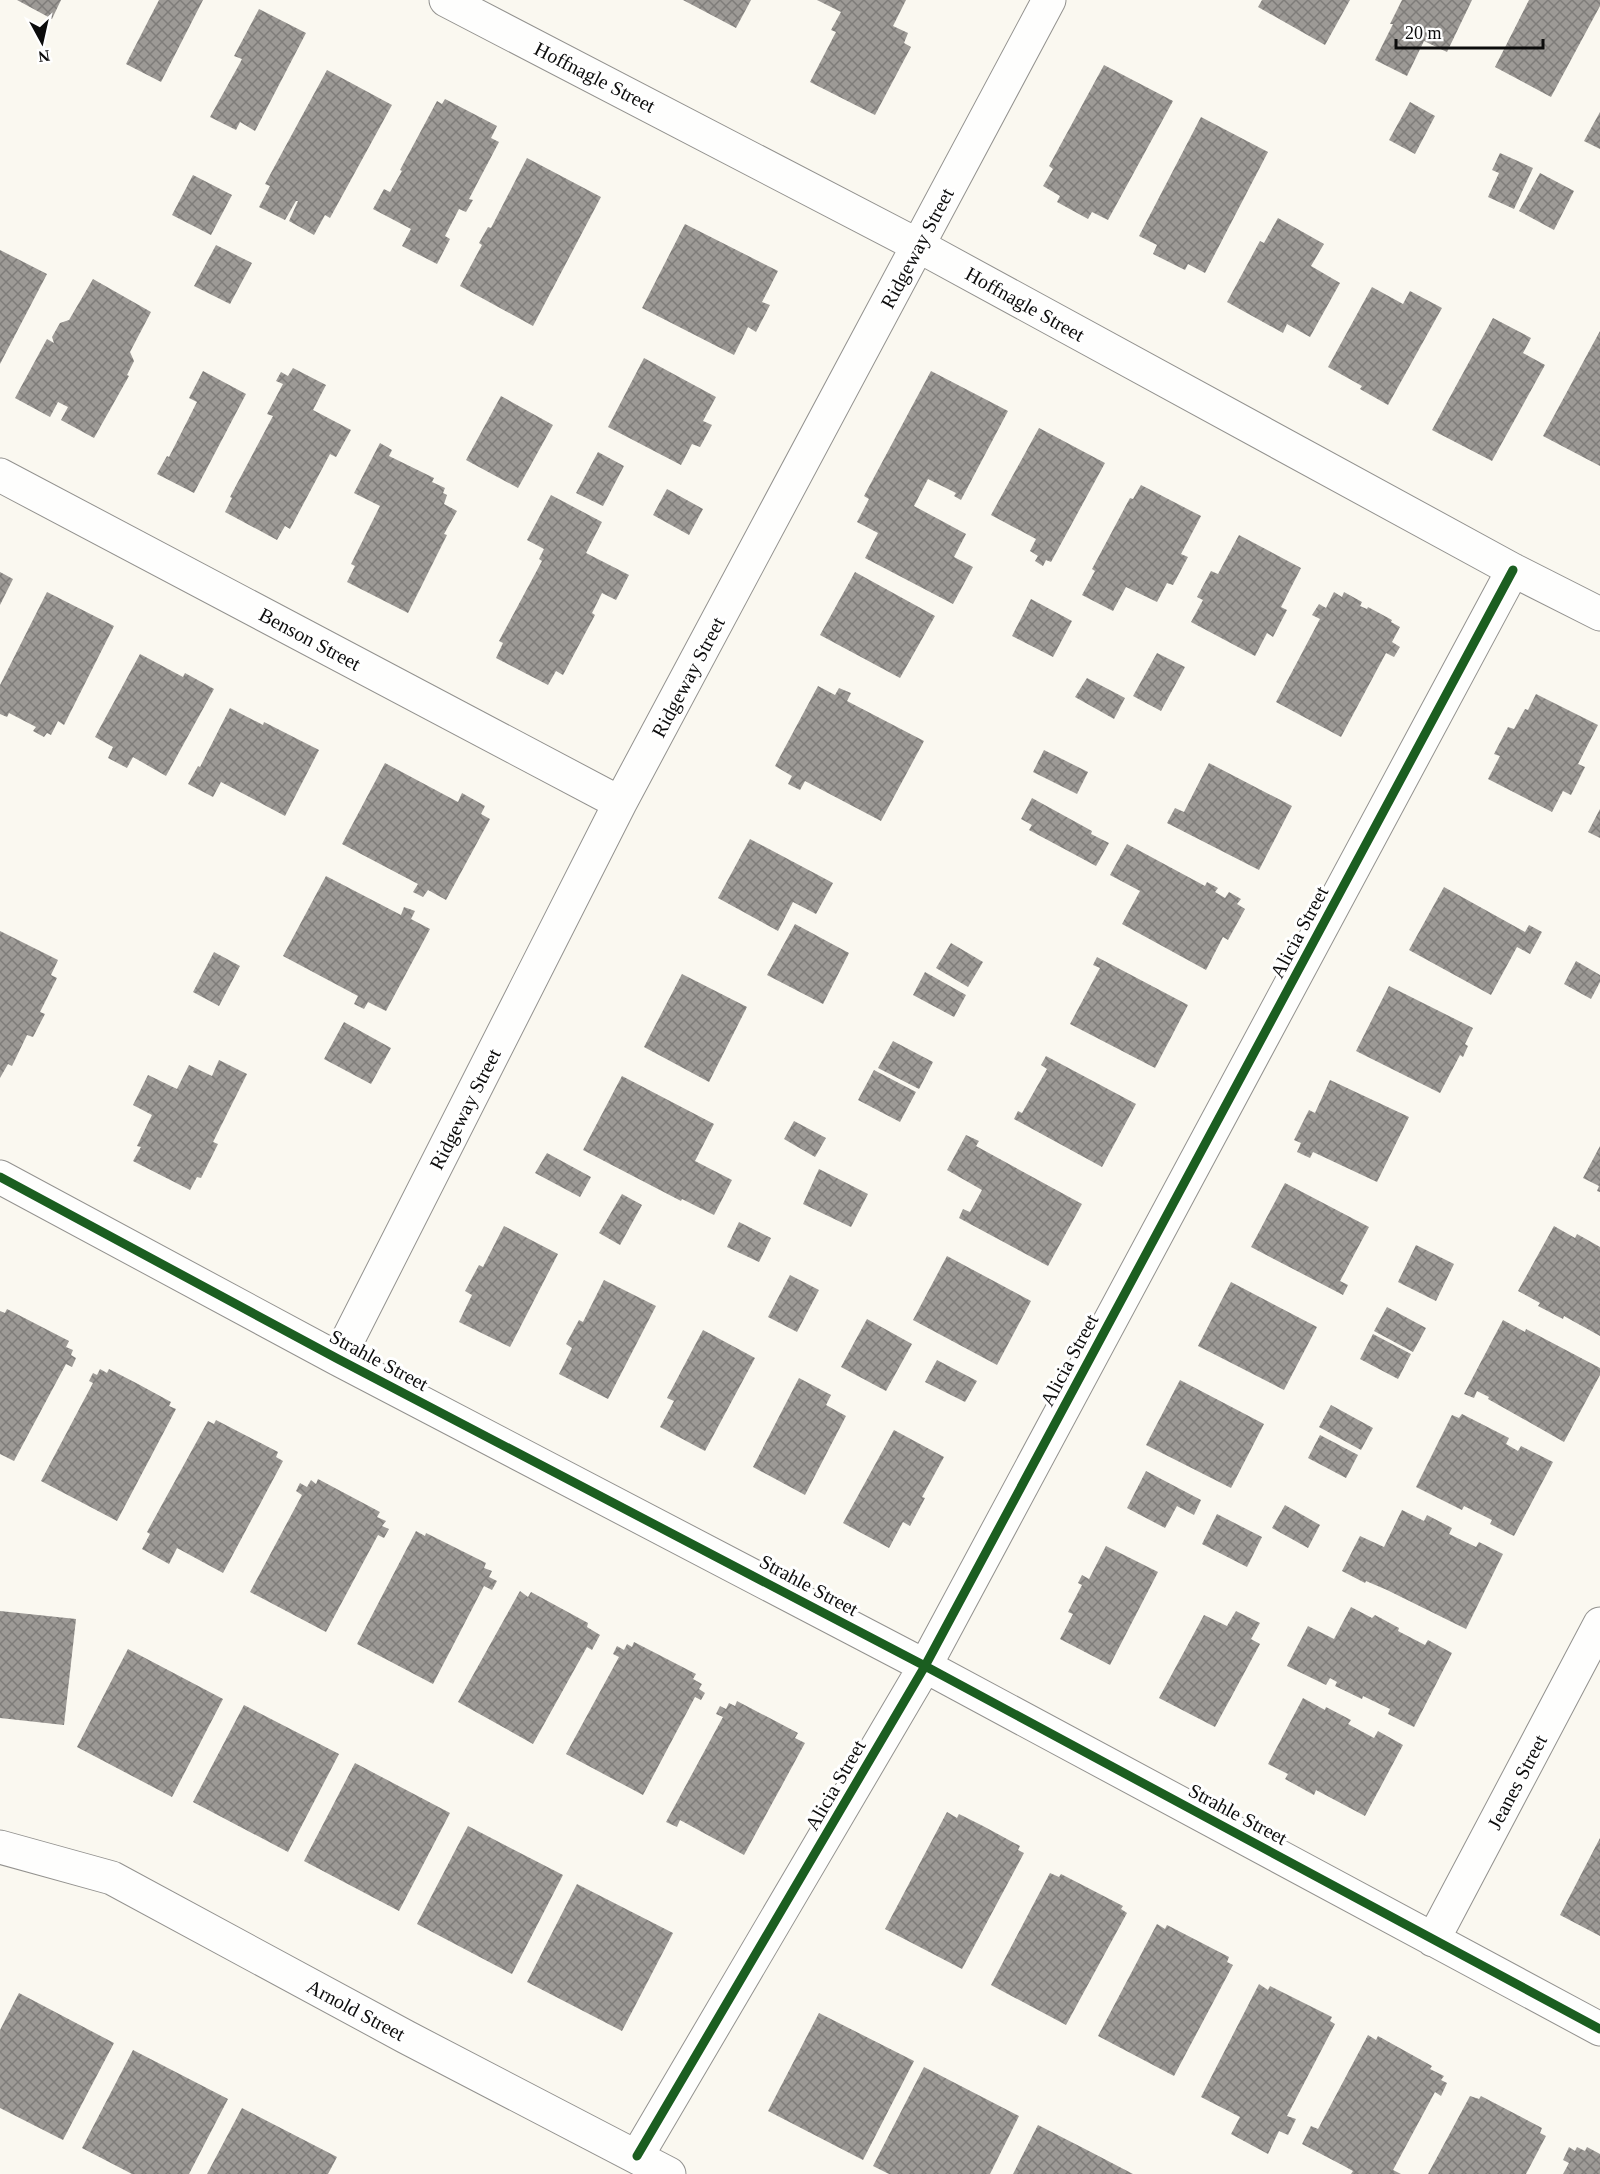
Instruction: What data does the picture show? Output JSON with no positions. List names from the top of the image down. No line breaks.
{"streets":{"street":["Hoffnagle Street","Ridgeway Street","Benson Street","Alicia Street","Strahle Street","Jeanes Street","Arnold Street"]},"crossings":[["Hoffnagle Street","Ridgeway Street"],["Hoffnagle Street","Alicia Street"],["Ridgeway Street","Benson Street"],["Ridgeway Street","Strahle Street"],["Alicia Street","Strahle Street"],["Alicia Street","Arnold Street"],["Strahle Street","Jeanes Street"]],"scale_bar":"20 m","north":"bottom"}
